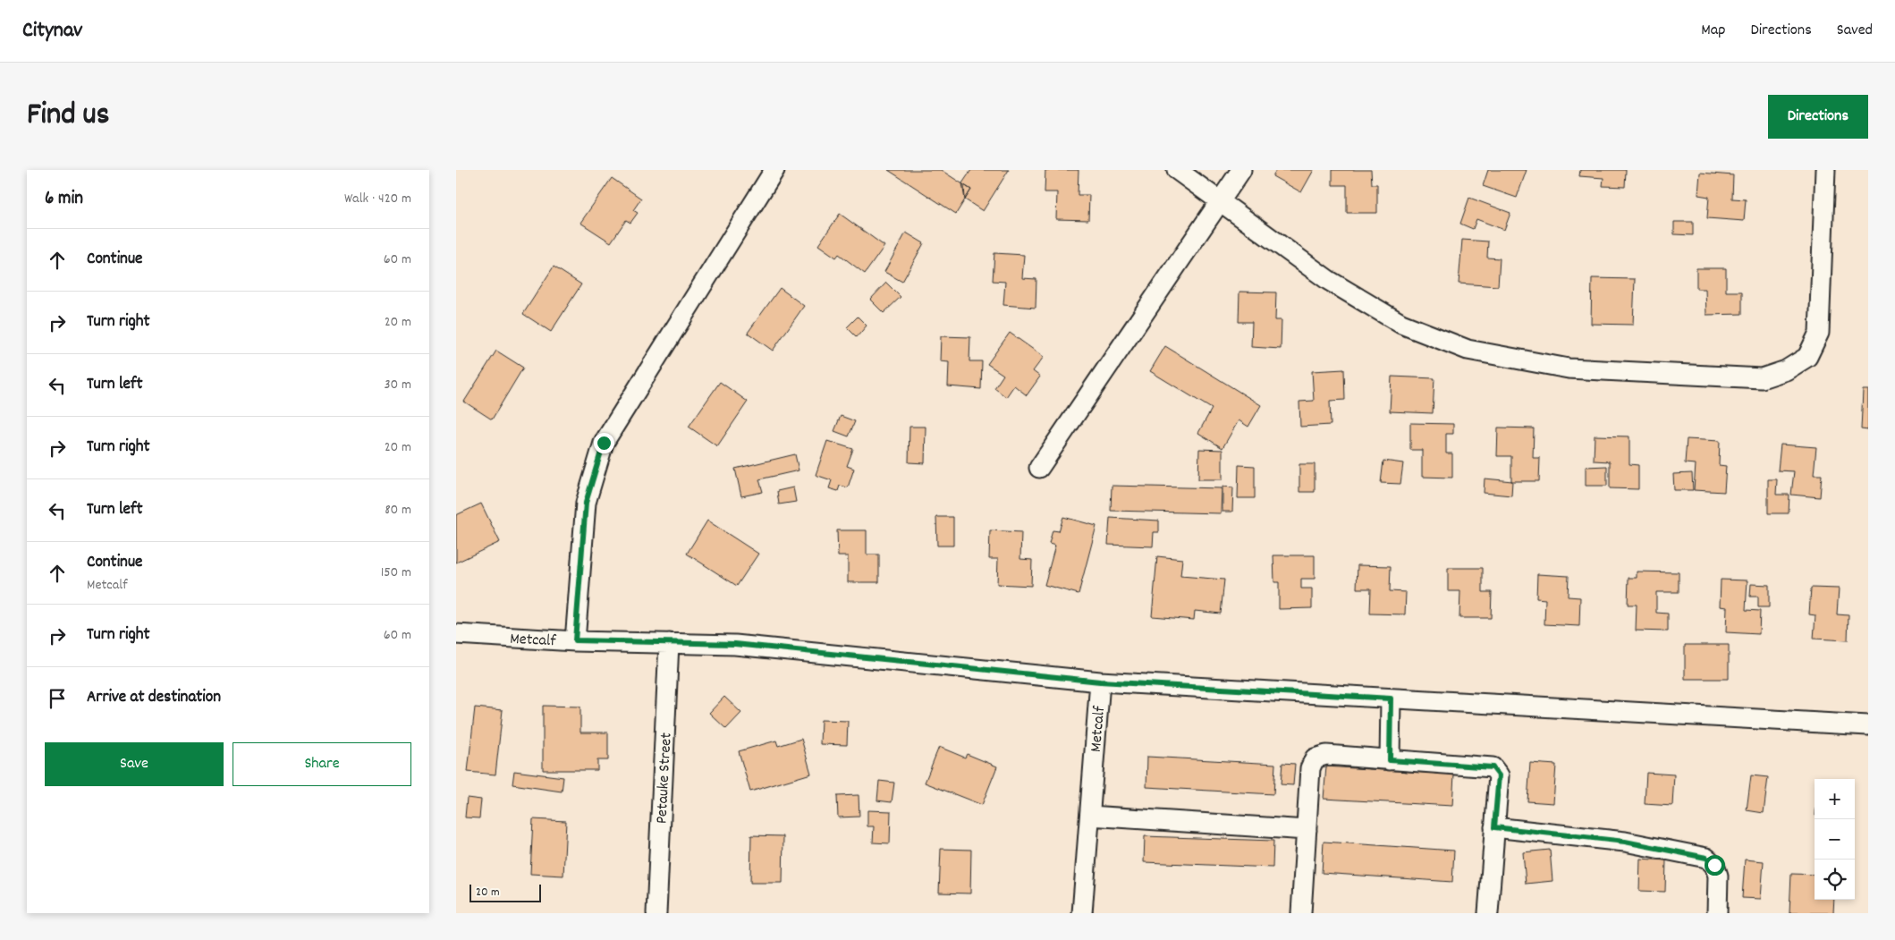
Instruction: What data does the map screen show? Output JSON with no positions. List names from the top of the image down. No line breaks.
{"streets":{"street":["Metcalf","Petauke Street"]},"crossings":[["Metcalf","Petauke Street"]],"scale_bar":"20 m","page":{"header":"Citynav","nav":["Map","Directions","Saved"],"title":"Find us","buttons":["Directions",["Save","Share"]],"heading":["6 min","Walk · 420 m"],"list":[["Continue","60 m"],["Turn right","20 m"],["Turn left","30 m"],["Turn right","20 m"],["Turn left","80 m"],["Continue","Metcalf","150 m"],["Turn right","60 m"],"Arrive at destination"],"map_buttons":["+","−"],"scale":"20 m"}}
